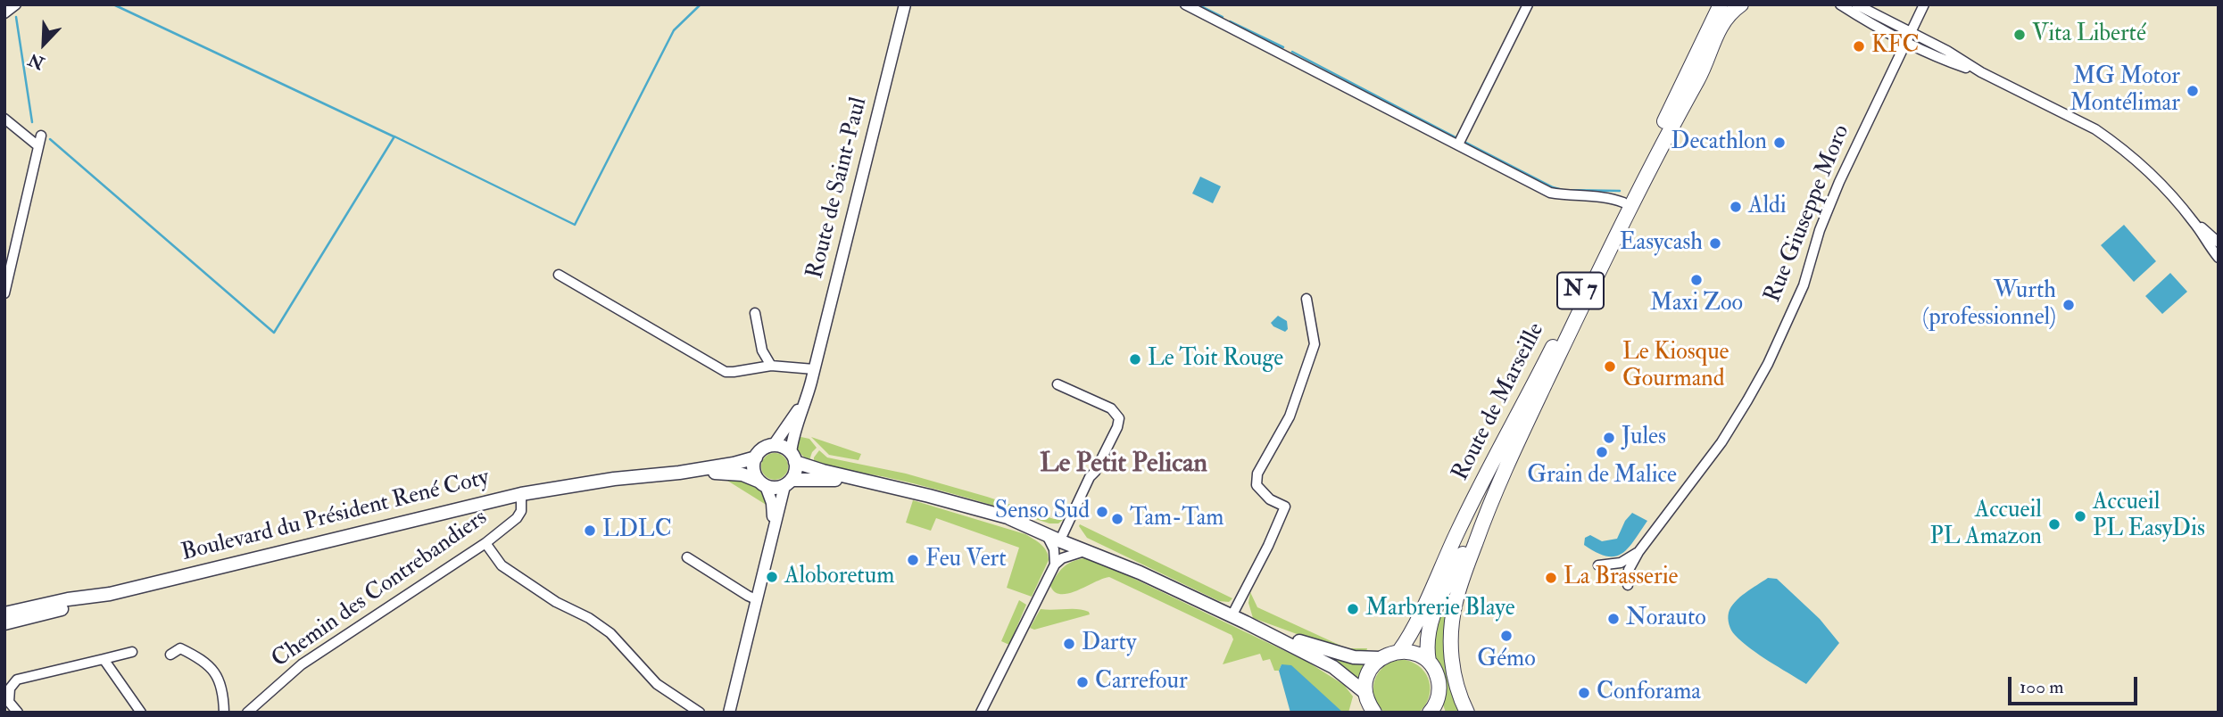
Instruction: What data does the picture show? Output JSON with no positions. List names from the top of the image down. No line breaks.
{"streets":{"main road":["N 7","Route de Marseille","Boulevard du Président René Coty"],"street":["Route de Saint-Paul","Rue Giuseppe Moro","Chemin des Contrebandiers"]},"crossings":[["Route de Saint-Paul","Boulevard du Président René Coty"],["N 7","Route de Marseille"],["Boulevard du Président René Coty","Chemin des Contrebandiers"]],"districts":["Le Petit Pelican"],"places":["Vita Liberté","KFC","MG Motor Montélimar","Decathlon","Aldi","Easycash","Maxi Zoo","Wurth (professionnel)","Le Toit Rouge","Le Kiosque Gourmand","Jules","Grain de Malice","Senso Sud","Accueil PL EasyDis","Tam-Tam","Accueil PL Amazon","LDLC","Feu Vert","Aloboretum","La Brasserie","Marbrerie Blaye","Norauto","Gémo","Darty","Carrefour","Conforama"],"scale_bar":"100 m","north":"bottom left"}
